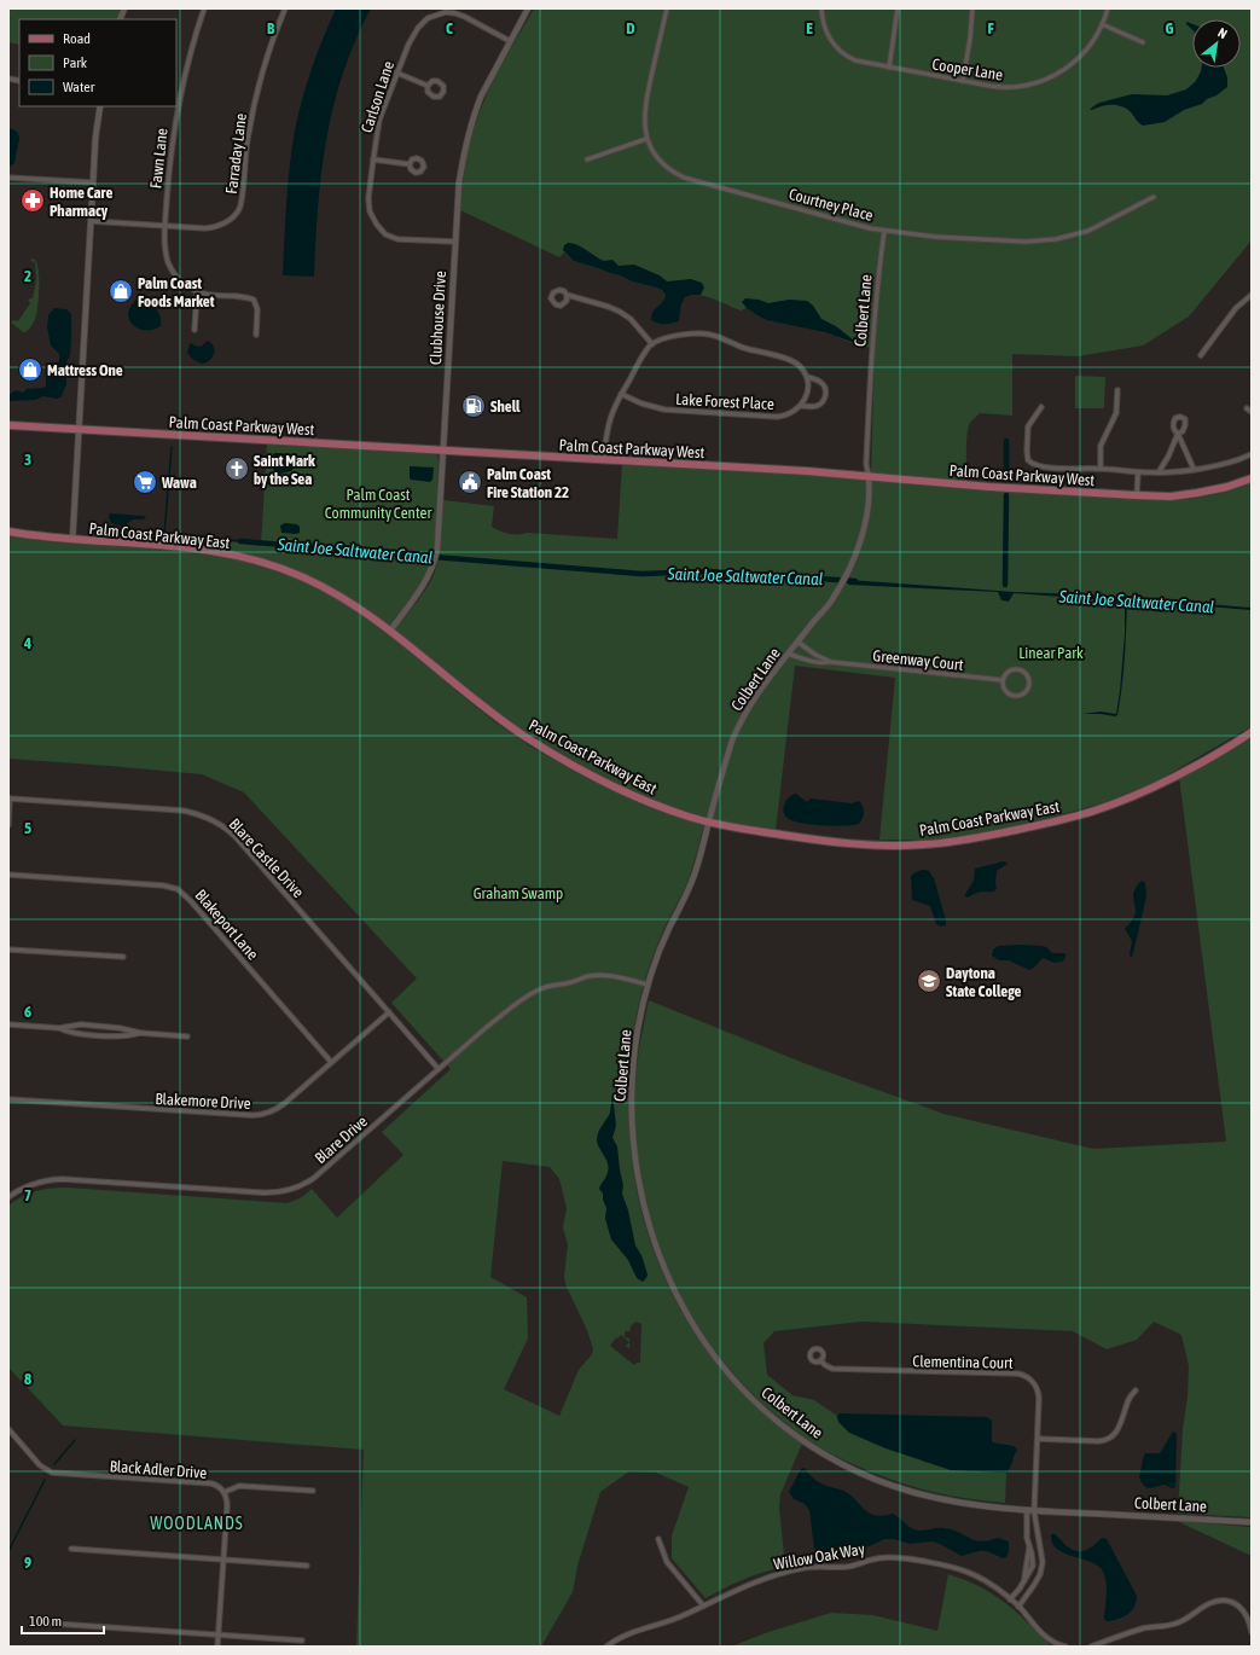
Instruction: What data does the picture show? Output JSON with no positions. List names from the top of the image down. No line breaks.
{"streets":{"main road":["Palm Coast Parkway West","Palm Coast Parkway East"],"street":["Cooper Lane","Carlson Lane","Farraday Lane","Fawn Lane","Courtney Place","Colbert Lane","Clubhouse Drive","Lake Forest Place","Greenway Court","Blare Castle Drive","Blakeport Lane","Blakemore Drive","Blare Drive","Clementina Court","Black Adler Drive","Willow Oak Way"]},"crossings":[["Carlson Lane","Clubhouse Drive"],["Farraday Lane","Fawn Lane"],["Courtney Place","Colbert Lane"],["Colbert Lane","Palm Coast Parkway West"],["Colbert Lane","Palm Coast Parkway East"],["Colbert Lane","Greenway Court"],["Colbert Lane","Blare Drive"],["Colbert Lane","Clementina Court"],["Clubhouse Drive","Palm Coast Parkway West"],["Clubhouse Drive","Palm Coast Parkway East"],["Blare Castle Drive","Blakemore Drive"],["Blare Castle Drive","Blare Drive"],["Blakeport Lane","Blakemore Drive"]],"districts":["WOODLANDS"],"water":["Saint Joe Saltwater Canal"],"parks":["Palm Coast Community Center","Linear Park","Graham Swamp"],"places":{"pharmacy":["Home Care Pharmacy"],"shop":["Palm Coast Foods Market","Mattress One"],"fuel station":["Shell"],"church":["Saint Mark by the Sea"],"supermarket":["Wawa"],"public building":["Palm Coast Fire Station 22"],"school or university":["Daytona State College"]},"legend":["Road","Park","Water"],"scale_bar":"100 m","north":"top right","grid":{"columns":["B","C","D","E","F","G"],"rows":["2","3","4","5","6","7","8","9"]}}
